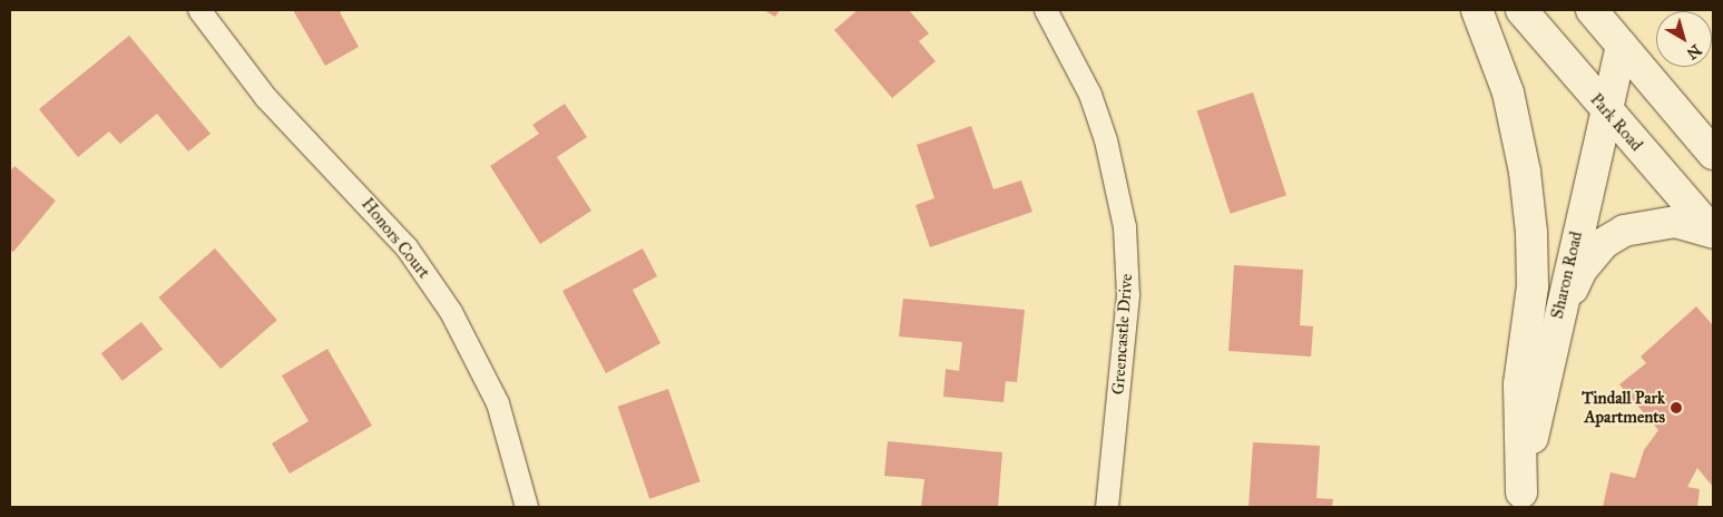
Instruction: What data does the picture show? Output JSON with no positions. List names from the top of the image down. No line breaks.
{"streets":{"main road":["Park Road","Sharon Road"],"street":["Honors Court","Greencastle Drive"]},"crossings":[["Park Road","Sharon Road"]],"places":["Tindall Park Apartments"],"north":"bottom right"}
